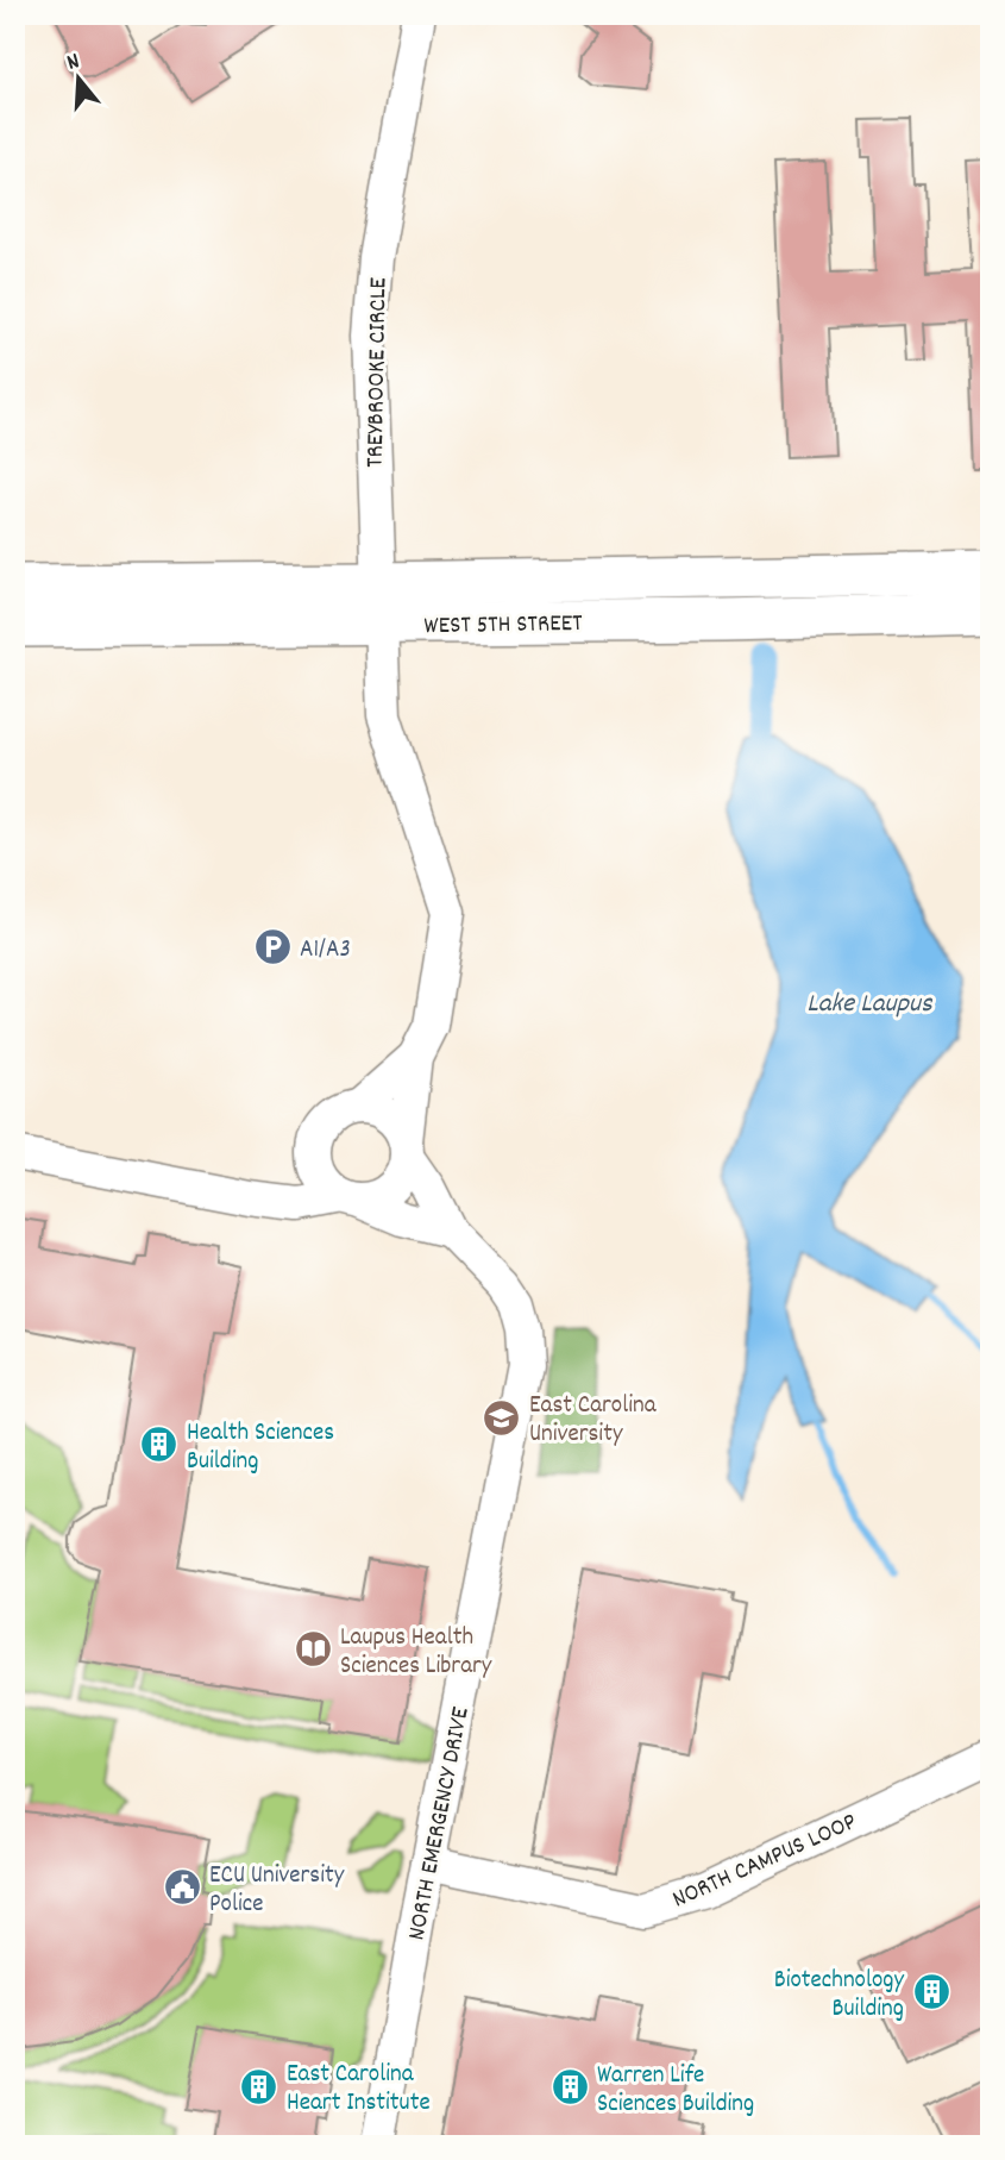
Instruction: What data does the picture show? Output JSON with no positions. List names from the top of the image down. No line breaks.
{"streets":{"main road":["WEST 5TH STREET"],"street":["TREYBROOKE CIRCLE","NORTH EMERGENCY DRIVE","NORTH CAMPUS LOOP"]},"crossings":[["TREYBROOKE CIRCLE","WEST 5TH STREET"],["NORTH EMERGENCY DRIVE","NORTH CAMPUS LOOP"]],"water":["Lake Laupus"],"places":{"parking":["A1/A3"],"school or university":["East Carolina University"],"building":["Health Sciences Building","Biotechnology Building","East Carolina Heart Institute","Warren Life Sciences Building"],"library":["Laupus Health Sciences Library"],"public building":["ECU University Police"]},"north":"top"}
